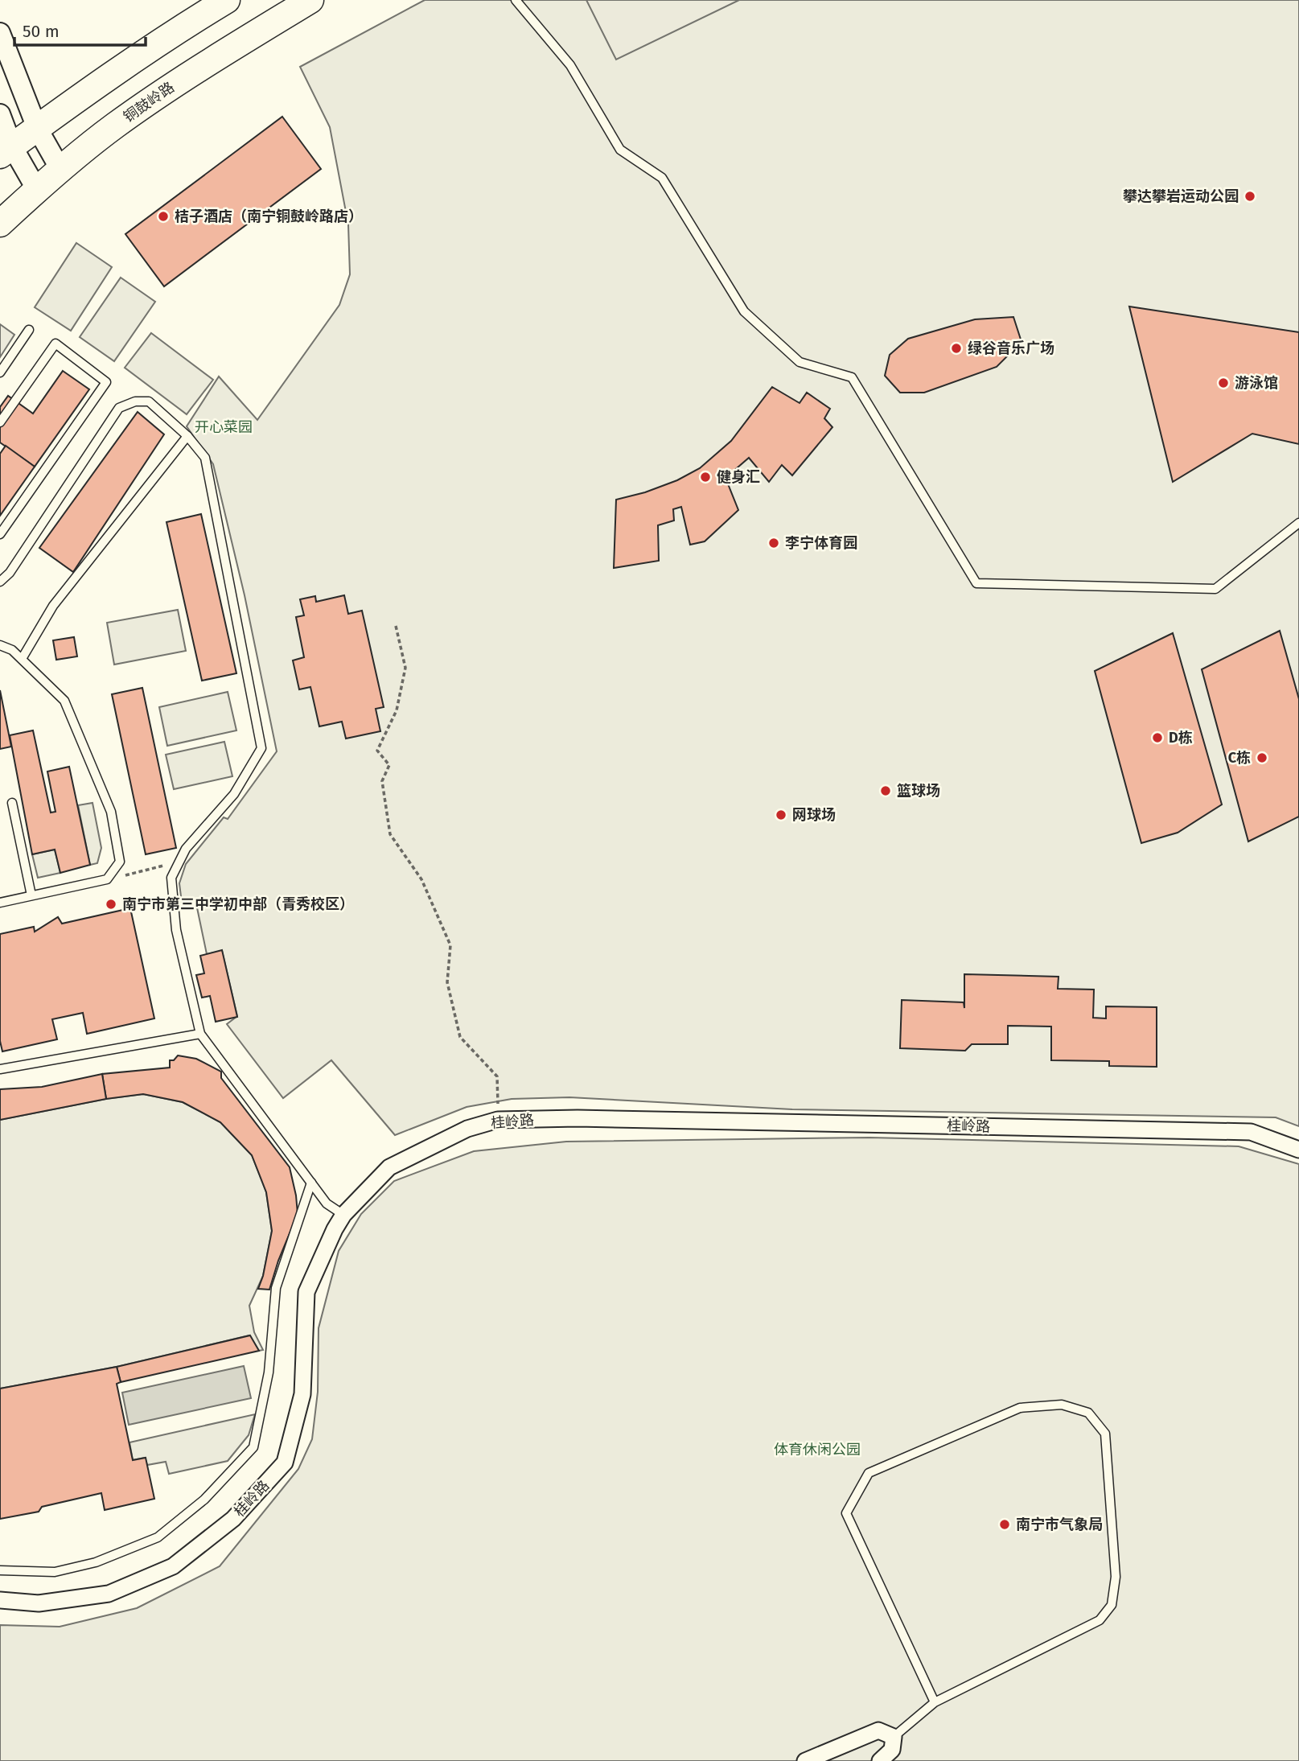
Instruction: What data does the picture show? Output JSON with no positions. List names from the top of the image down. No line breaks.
{"streets":{"main road":["铜鼓岭路"],"street":["桂岭路"]},"parks":["开心菜园","体育休闲公园"],"places":["攀达攀岩运动公园","桔子酒店（南宁铜鼓岭路店）","绿谷音乐广场","游泳馆","健身汇","李宁体育园","D栋","C栋","篮球场","网球场","南宁市第三中学初中部（青秀校区）","南宁市气象局"],"scale_bar":"50 m"}
